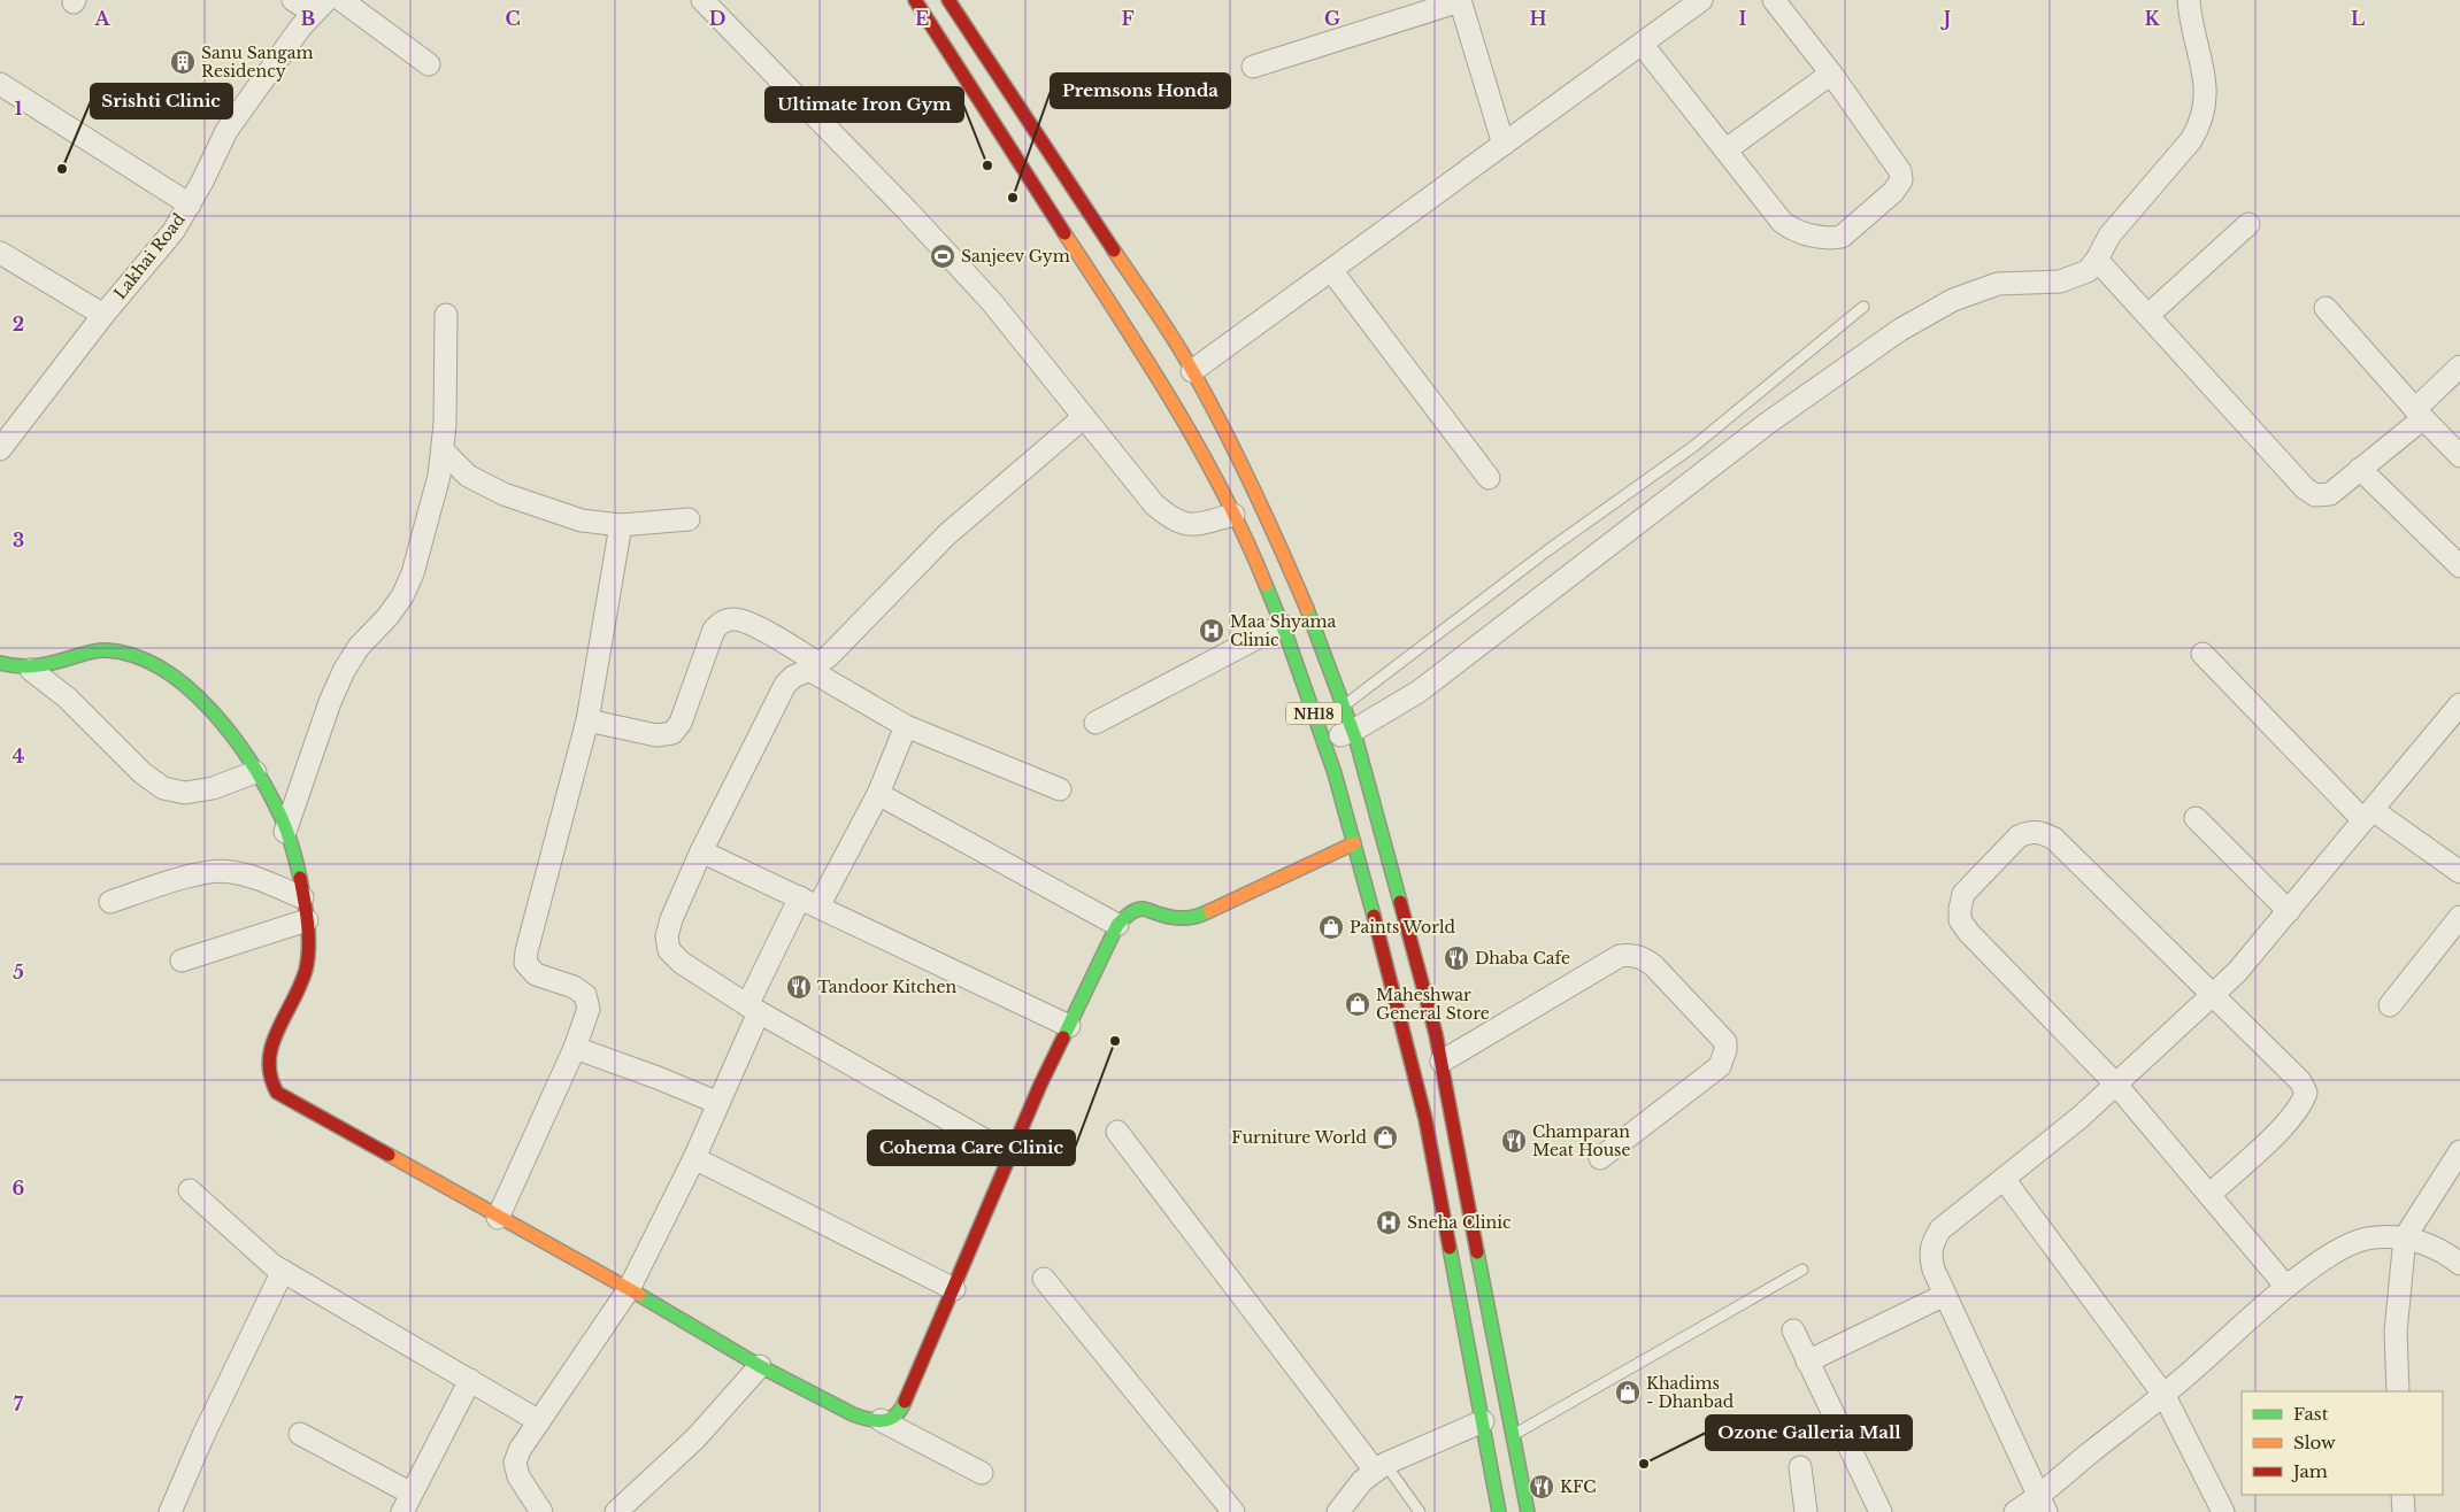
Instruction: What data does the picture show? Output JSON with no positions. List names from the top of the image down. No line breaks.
{"streets":{"main road":["NH18"],"street":["Lakhai Road"]},"places":{"building":["Sanu Sangam Residency"],"other":["Ultimate Iron Gym","Srishti Clinic","Premsons Honda","Cohema Care Clinic","Ozone Galleria Mall"],"sports":["Sanjeev Gym"],"hospital":["Maa Shyama Clinic","Sneha Clinic"],"shop":["Paints World","Maheshwar General Store","Furniture World","Khadims - Dhanbad"],"restaurant":["Dhaba Cafe","Tandoor Kitchen","Champaran Meat House","KFC"]},"legend":["Fast","Slow","Jam"],"grid":{"columns":["A","B","C","D","E","F","G","H","I","J","K","L"],"rows":["1","2","3","4","5","6","7"]}}
